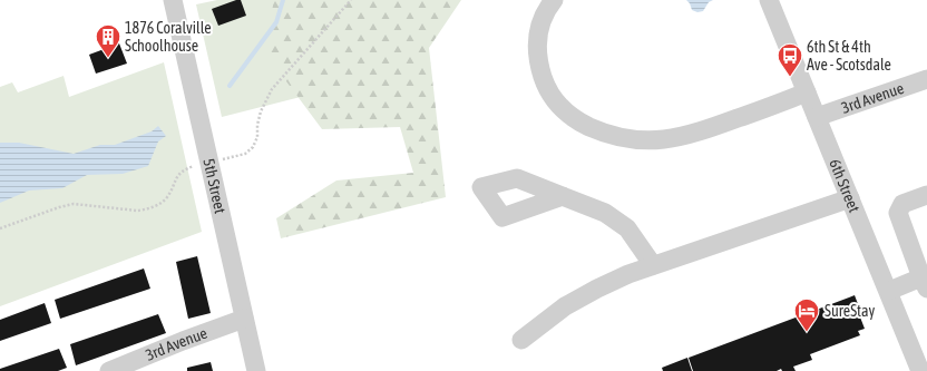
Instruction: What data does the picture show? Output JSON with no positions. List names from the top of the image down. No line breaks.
{"streets":{"street":["3rd Avenue","6th Street","5th Street"]},"crossings":[["3rd Avenue","6th Street"],["3rd Avenue","5th Street"]],"places":{"building":["1876 Coralville Schoolhouse"],"bus stop":["6th St & 4th Ave - Scotsdale"],"hotel":["SureStay"]}}
